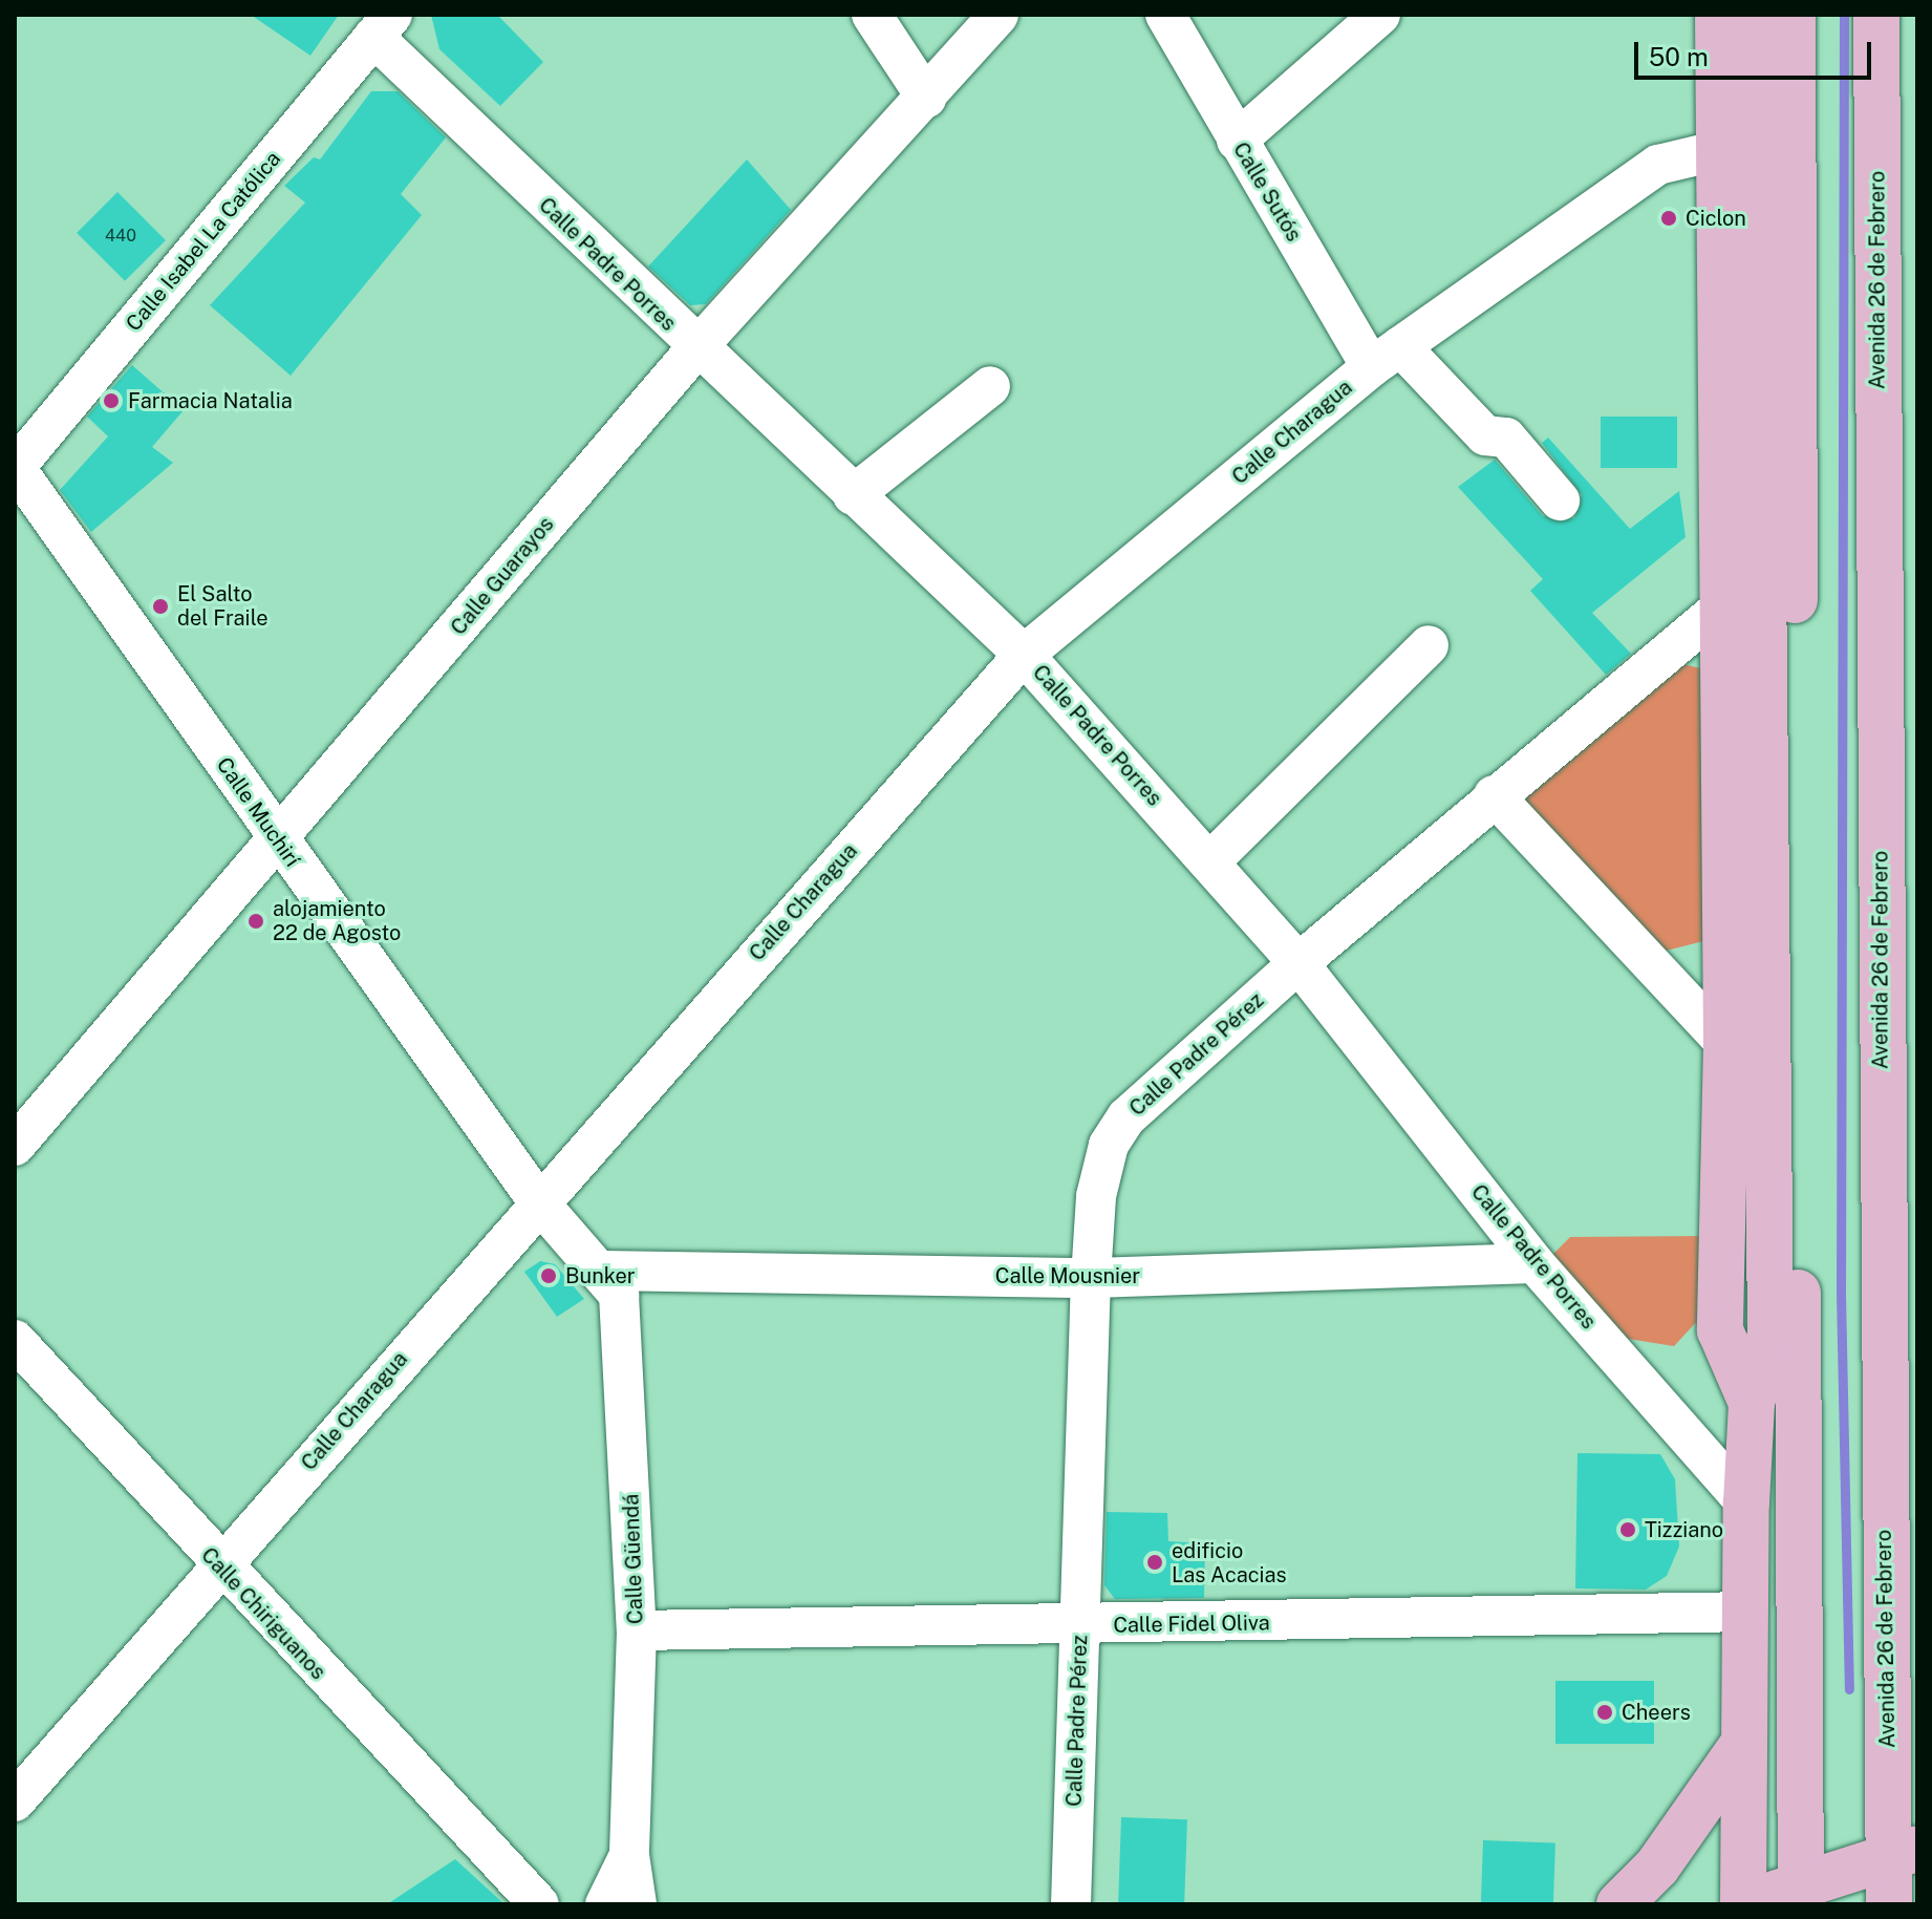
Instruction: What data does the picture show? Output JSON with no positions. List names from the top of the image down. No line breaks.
{"streets":{"main road":["Avenida 26 de Febrero"],"street":["Calle Sutós","Calle Isabel La Católica","Calle Padre Porres","Calle Charagua","Calle Guarayos","Calle Muchirí","Calle Padre Pérez","Calle Mousnier","Calle Güendá","Calle Chiriguanos","Calle Fidel Oliva"]},"crossings":[["Calle Sutós","Calle Charagua"],["Calle Isabel La Católica","Calle Padre Porres"],["Calle Isabel La Católica","Calle Muchirí"],["Calle Padre Porres","Calle Charagua"],["Calle Padre Porres","Calle Guarayos"],["Calle Padre Porres","Calle Padre Pérez"],["Calle Padre Porres","Calle Mousnier"],["Calle Charagua","Calle Muchirí"],["Calle Charagua","Calle Chiriguanos"],["Calle Guarayos","Calle Muchirí"],["Calle Muchirí","Calle Mousnier"],["Calle Muchirí","Calle Güendá"],["Calle Padre Pérez","Calle Mousnier"],["Calle Padre Pérez","Calle Fidel Oliva"],["Calle Mousnier","Calle Güendá"],["Calle Güendá","Calle Fidel Oliva"]],"places":["Ciclon","Farmacia Natalia","El Salto del Fraile","alojamiento 22 de Agosto","Bunker","Tizziano","edificio Las Acacias","Cheers"],"house_numbers":["440"],"scale_bar":"50 m"}
